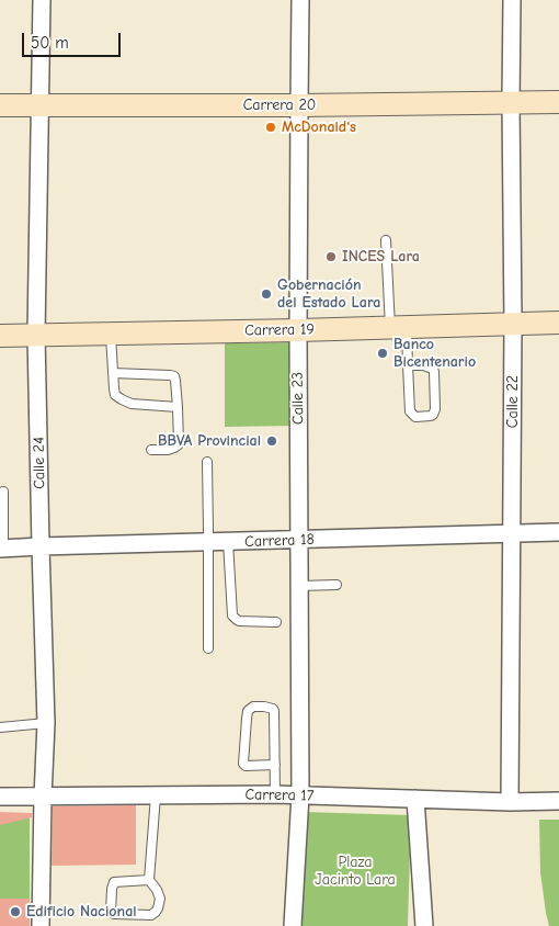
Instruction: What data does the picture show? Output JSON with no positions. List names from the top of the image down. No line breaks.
{"streets":{"street":["Carrera 20","Carrera 19","Calle 23","Calle 22","Calle 24","Carrera 18","Carrera 17"]},"crossings":[["Carrera 20","Calle 23"],["Carrera 20","Calle 22"],["Carrera 20","Calle 24"],["Carrera 19","Calle 23"],["Carrera 19","Calle 22"],["Carrera 19","Calle 24"],["Calle 23","Carrera 18"],["Calle 23","Carrera 17"],["Calle 22","Carrera 18"],["Calle 22","Carrera 17"],["Calle 24","Carrera 18"],["Calle 24","Carrera 17"]],"parks":["Plaza Jacinto Lara"],"places":["McDonald's","INCES Lara","Gobernación del Estado Lara","Banco Bicentenario","BBVA Provincial","Edificio Nacional"],"scale_bar":"50 m"}
